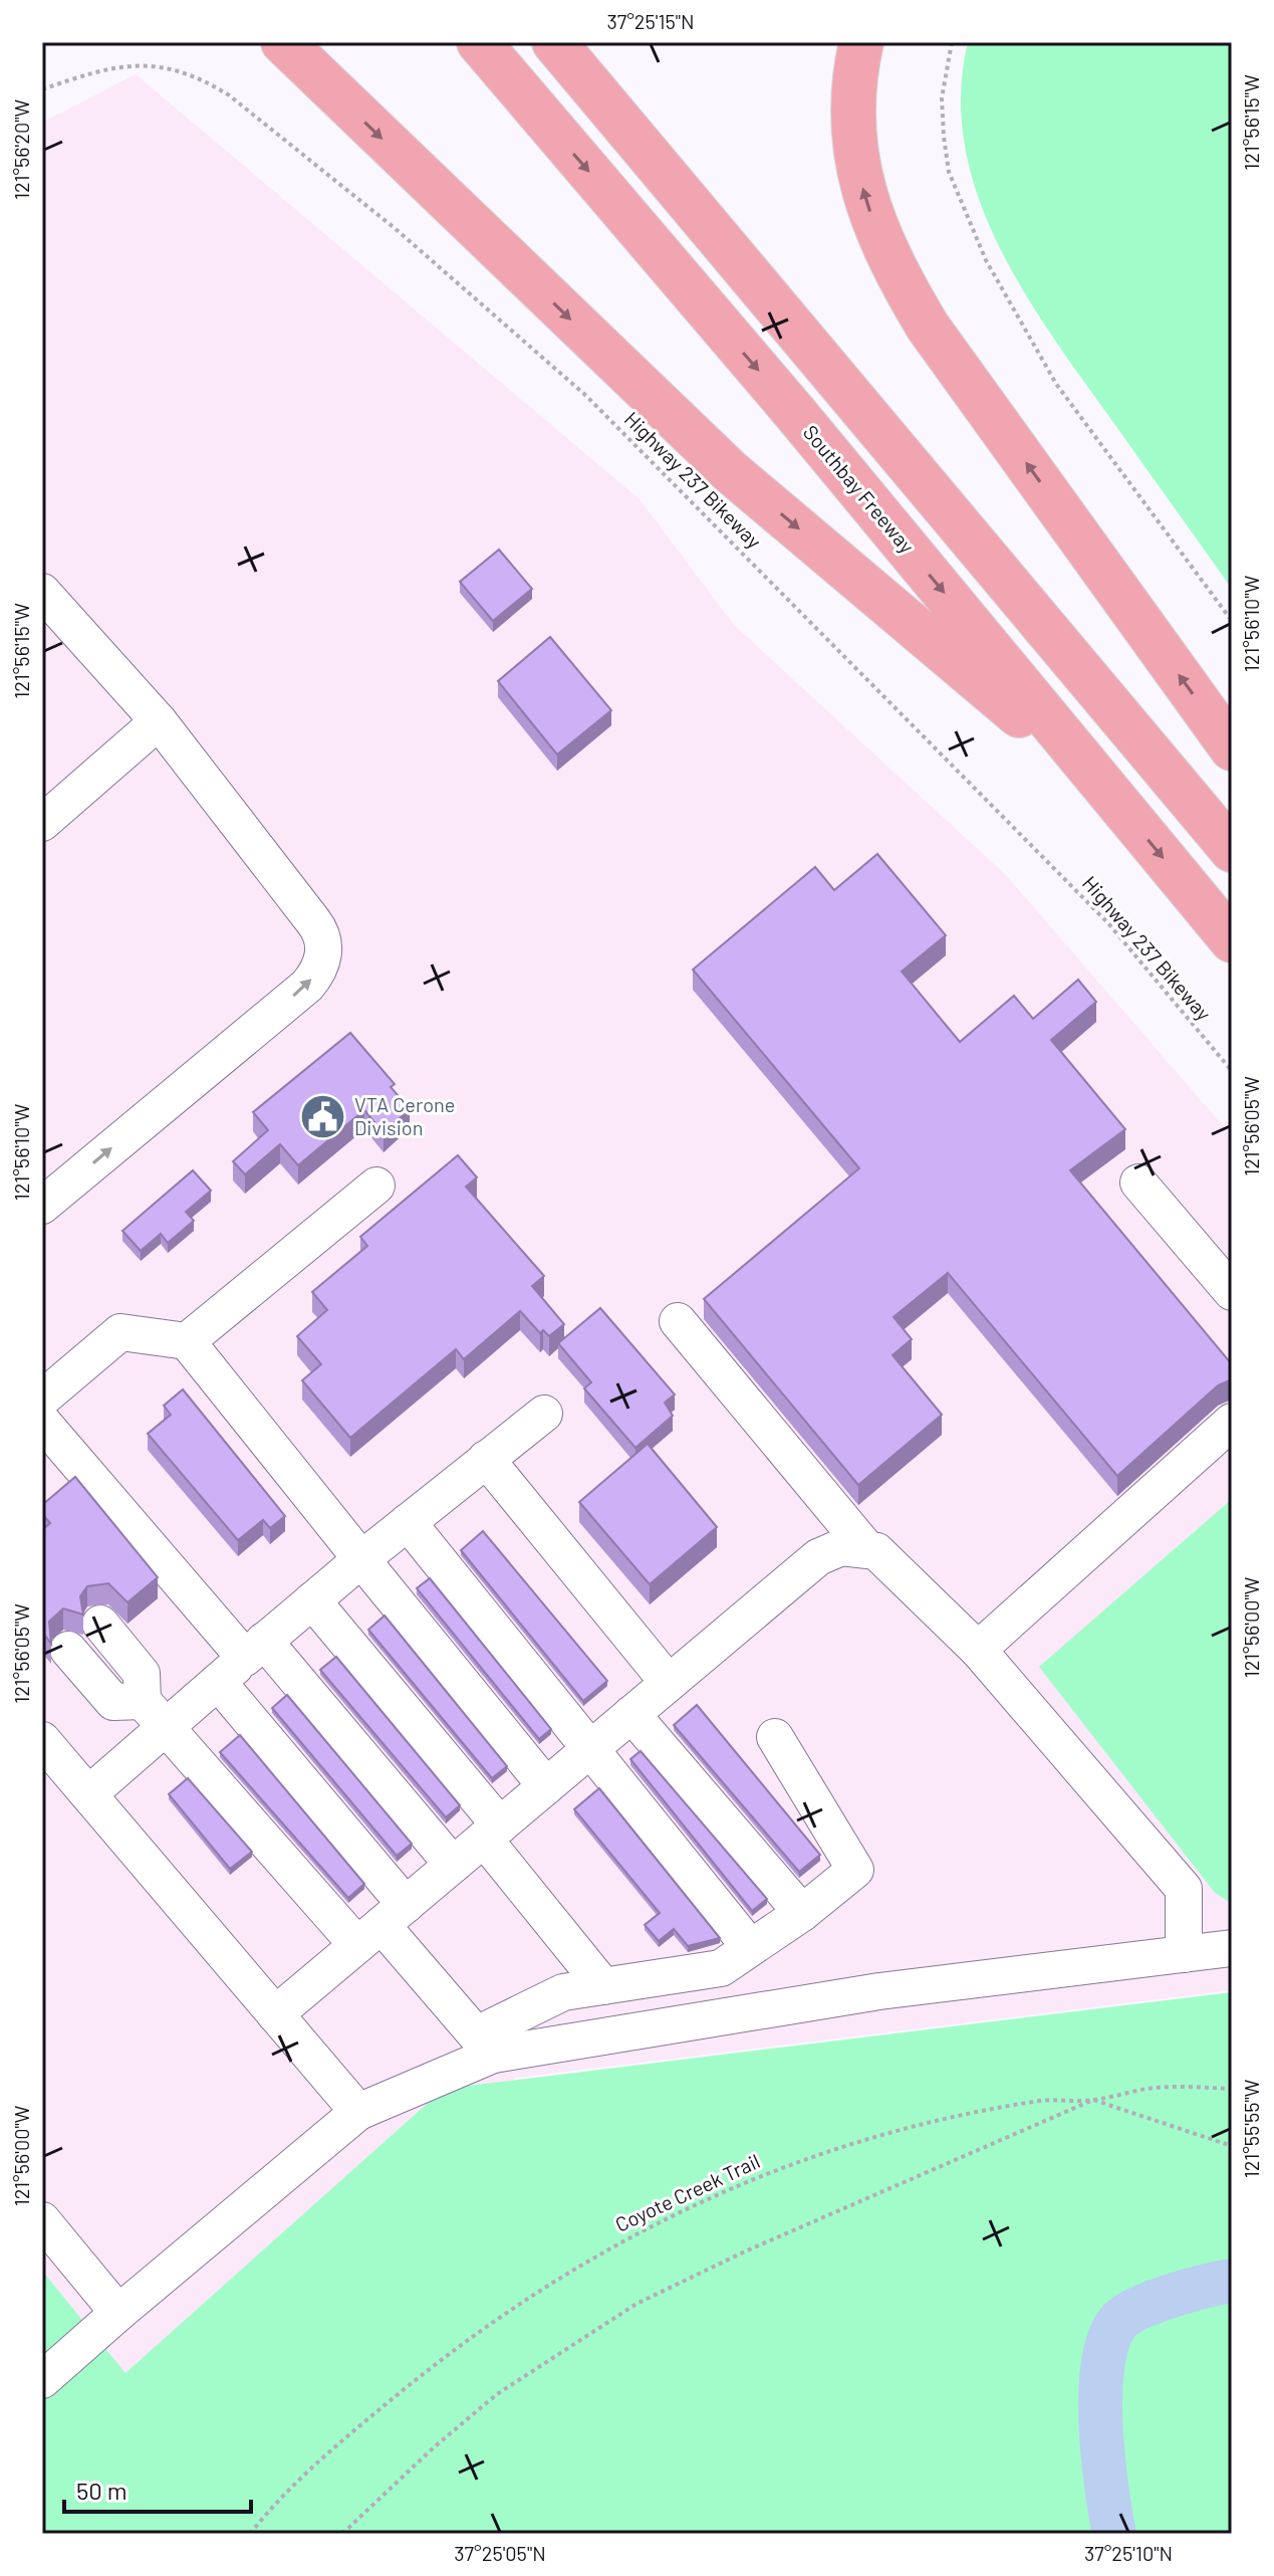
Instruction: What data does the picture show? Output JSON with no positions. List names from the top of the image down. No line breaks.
{"streets":{"highway":["Southbay Freeway"],"path":["Highway 237 Bikeway","Coyote Creek Trail"]},"places":{"public building":["VTA Cerone Division"]},"scale_bar":"50 m","coordinates":["37°25'15\"N","121°56'15\"W","121°56'20\"W","121°56'10\"W","121°56'05\"W","121°56'00\"W","121°55'55\"W","37°25'05\"N","37°25'10\"N"]}
